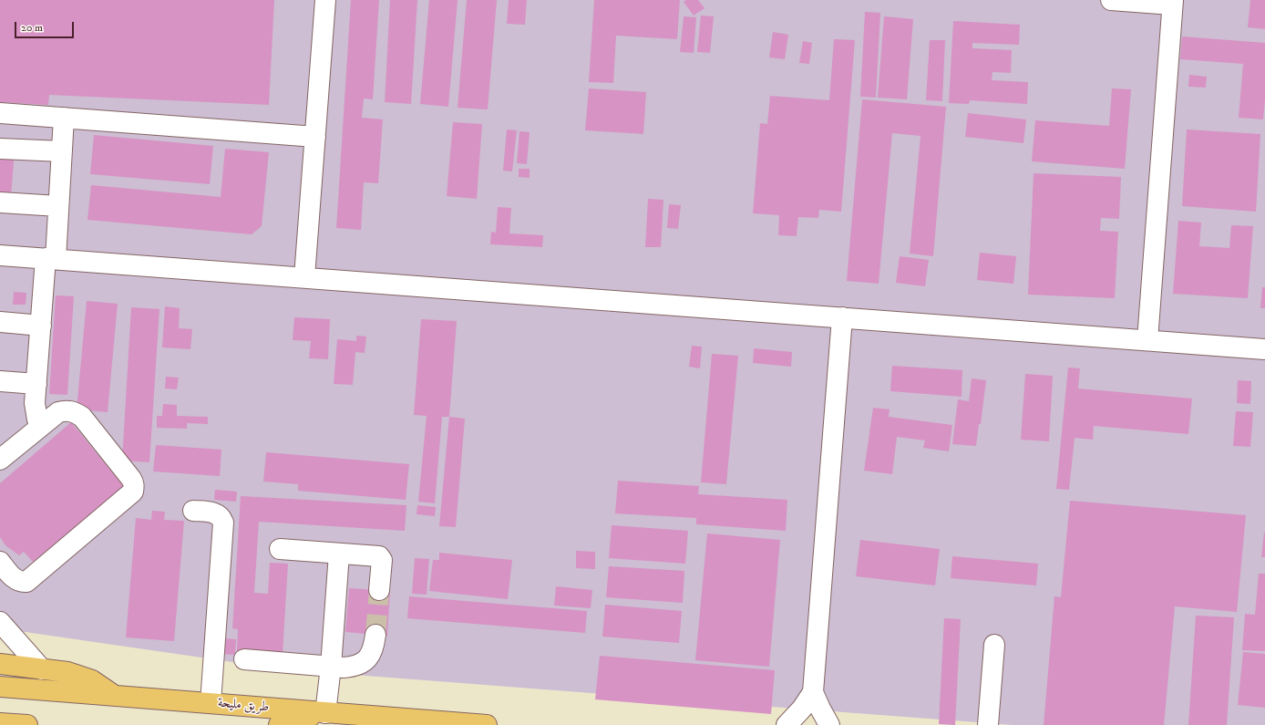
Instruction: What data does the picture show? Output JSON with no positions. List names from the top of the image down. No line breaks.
{"streets":{"main road":["طريق مليحة"]},"scale_bar":"20 m"}
